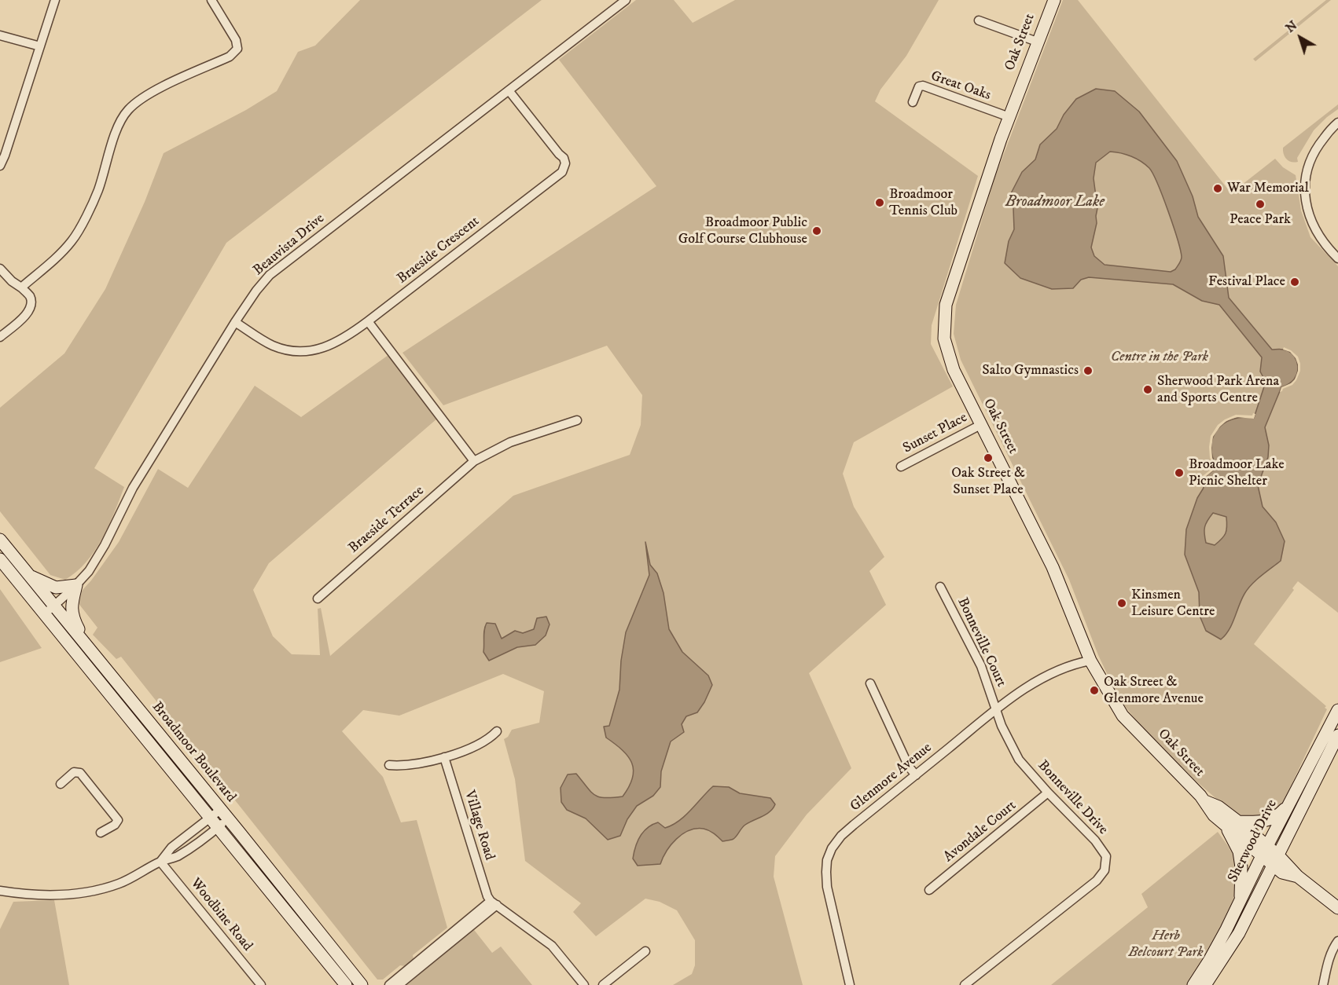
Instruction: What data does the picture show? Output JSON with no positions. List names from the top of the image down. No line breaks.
{"streets":{"main road":["Oak Street","Broadmoor Boulevard","Sherwood Drive"],"street":["Great Oaks","Beauvista Drive","Braeside Crescent","Sunset Place","Braeside Terrace","Bonneville Court","Glenmore Avenue","Bonneville Drive","Village Road","Avondale Court","Woodbine Road"]},"crossings":[["Oak Street","Great Oaks"],["Oak Street","Sunset Place"],["Oak Street","Glenmore Avenue"],["Oak Street","Sherwood Drive"],["Beauvista Drive","Braeside Crescent"],["Beauvista Drive","Broadmoor Boulevard"],["Bonneville Court","Glenmore Avenue"],["Bonneville Court","Bonneville Drive"],["Glenmore Avenue","Bonneville Drive"],["Bonneville Drive","Avondale Court"]],"water":["Broadmoor Lake"],"parks":["Centre in the Park","Herb Belcourt Park"],"places":["War Memorial","Broadmoor Tennis Club","Peace Park","Broadmoor Public Golf Course Clubhouse","Festival Place","Salto Gymnastics","Sherwood Park Arena and Sports Centre","Oak Street & Sunset Place","Broadmoor Lake Picnic Shelter","Kinsmen Leisure Centre","Oak Street & Glenmore Avenue"],"north":"top left"}
